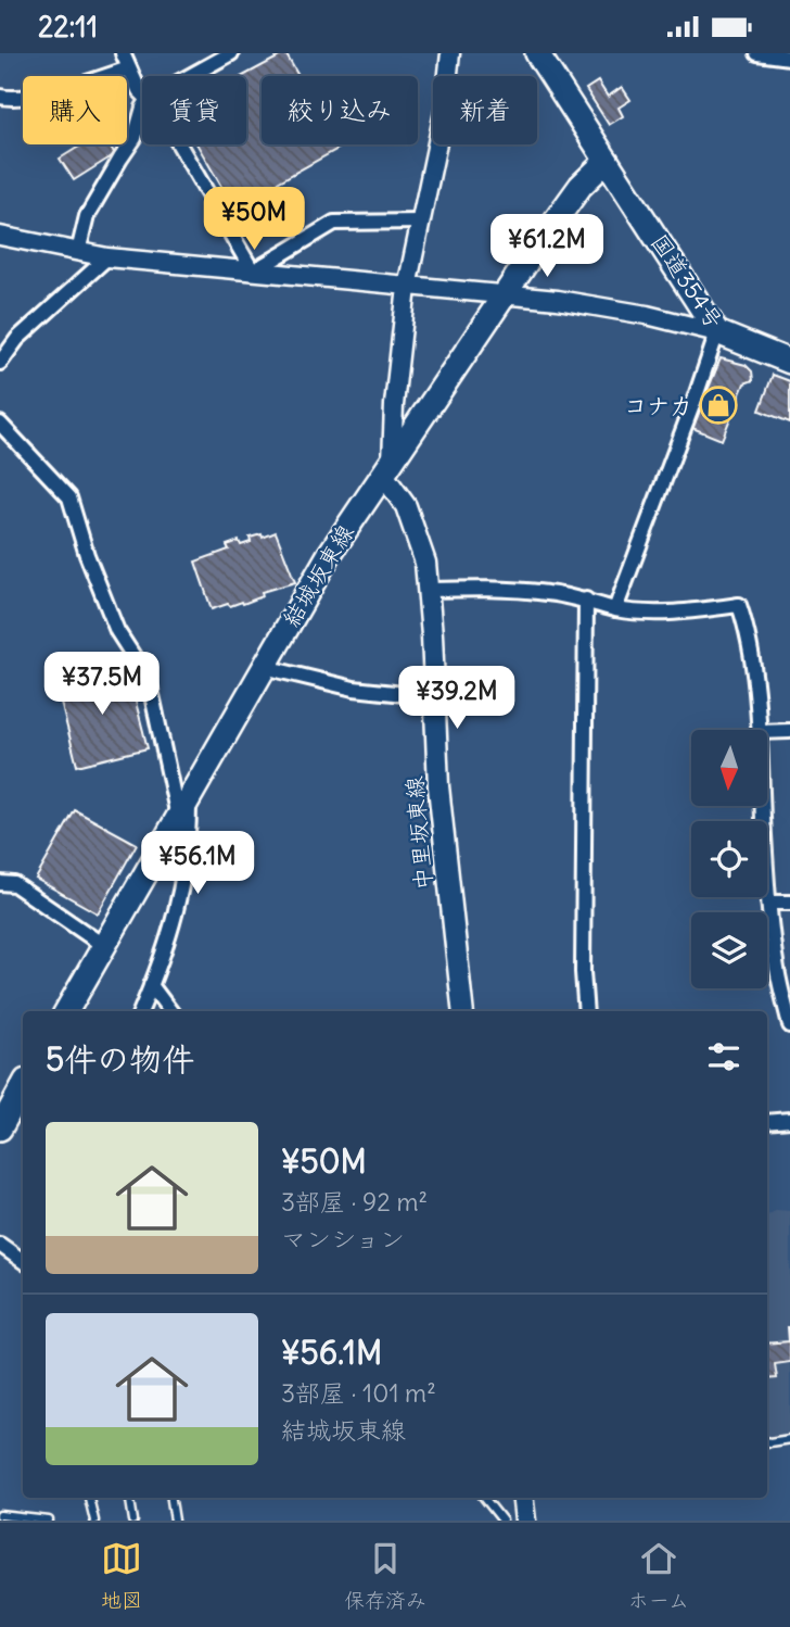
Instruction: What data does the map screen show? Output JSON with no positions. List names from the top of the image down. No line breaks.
{"streets":{"main road":["国道354号","結城坂東線","中里坂東線"]},"crossings":[["国道354号","結城坂東線"],["結城坂東線","中里坂東線"]],"places":{"shop":["コナカ"]},"north":"bottom","page":{"status":"22:11","chip":["購入","賃貸","絞り込み","新着"],"price":["¥50M","¥61.2M","¥37.5M","¥39.2M","¥56.1M"],"heading":"5件の物件","list":[{"name":"¥50M","note":"3部屋 · 92 m² · マンション"},{"name":"¥56.1M","note":"3部屋 · 101 m² · 結城坂東線"}],"tabs":["地図","保存済み","ホーム"]}}
